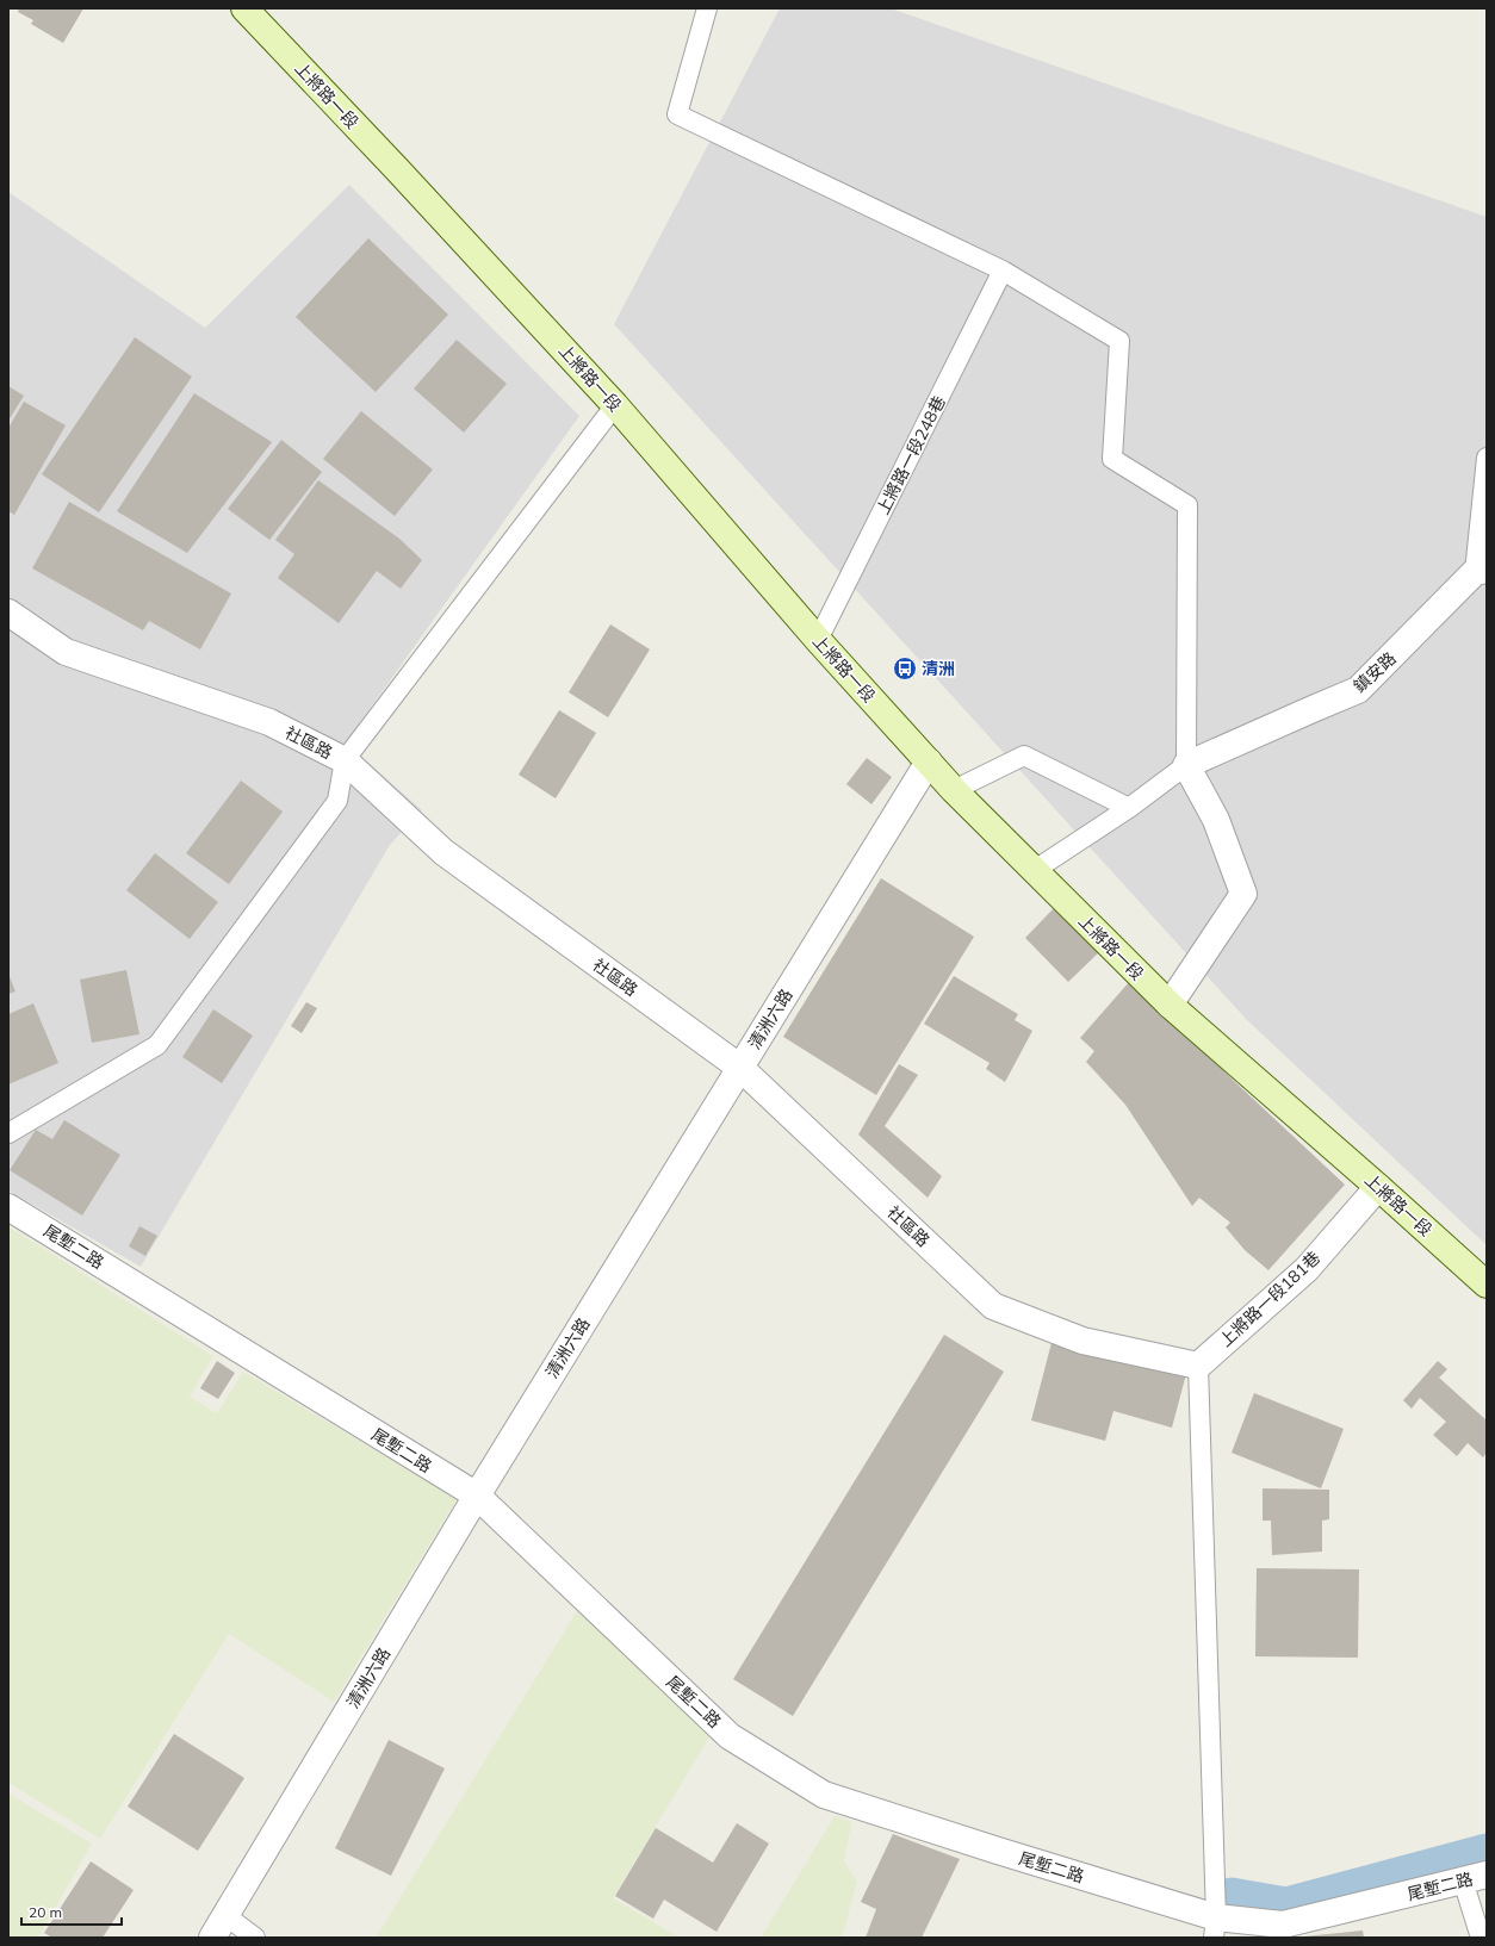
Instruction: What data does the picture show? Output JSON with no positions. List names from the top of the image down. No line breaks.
{"streets":{"main road":["上將路一段"],"street":["鎮安路","社區路","清洲六路","尾塹二路","上將路一段181巷"],"lane":["上將路一段248巷"]},"crossings":[["上將路一段","上將路一段248巷"],["上將路一段","清洲六路"],["上將路一段","上將路一段181巷"],["社區路","清洲六路"],["社區路","上將路一段181巷"],["清洲六路","尾塹二路"]],"places":{"bus stop":["清洲"]},"scale_bar":"20 m"}
